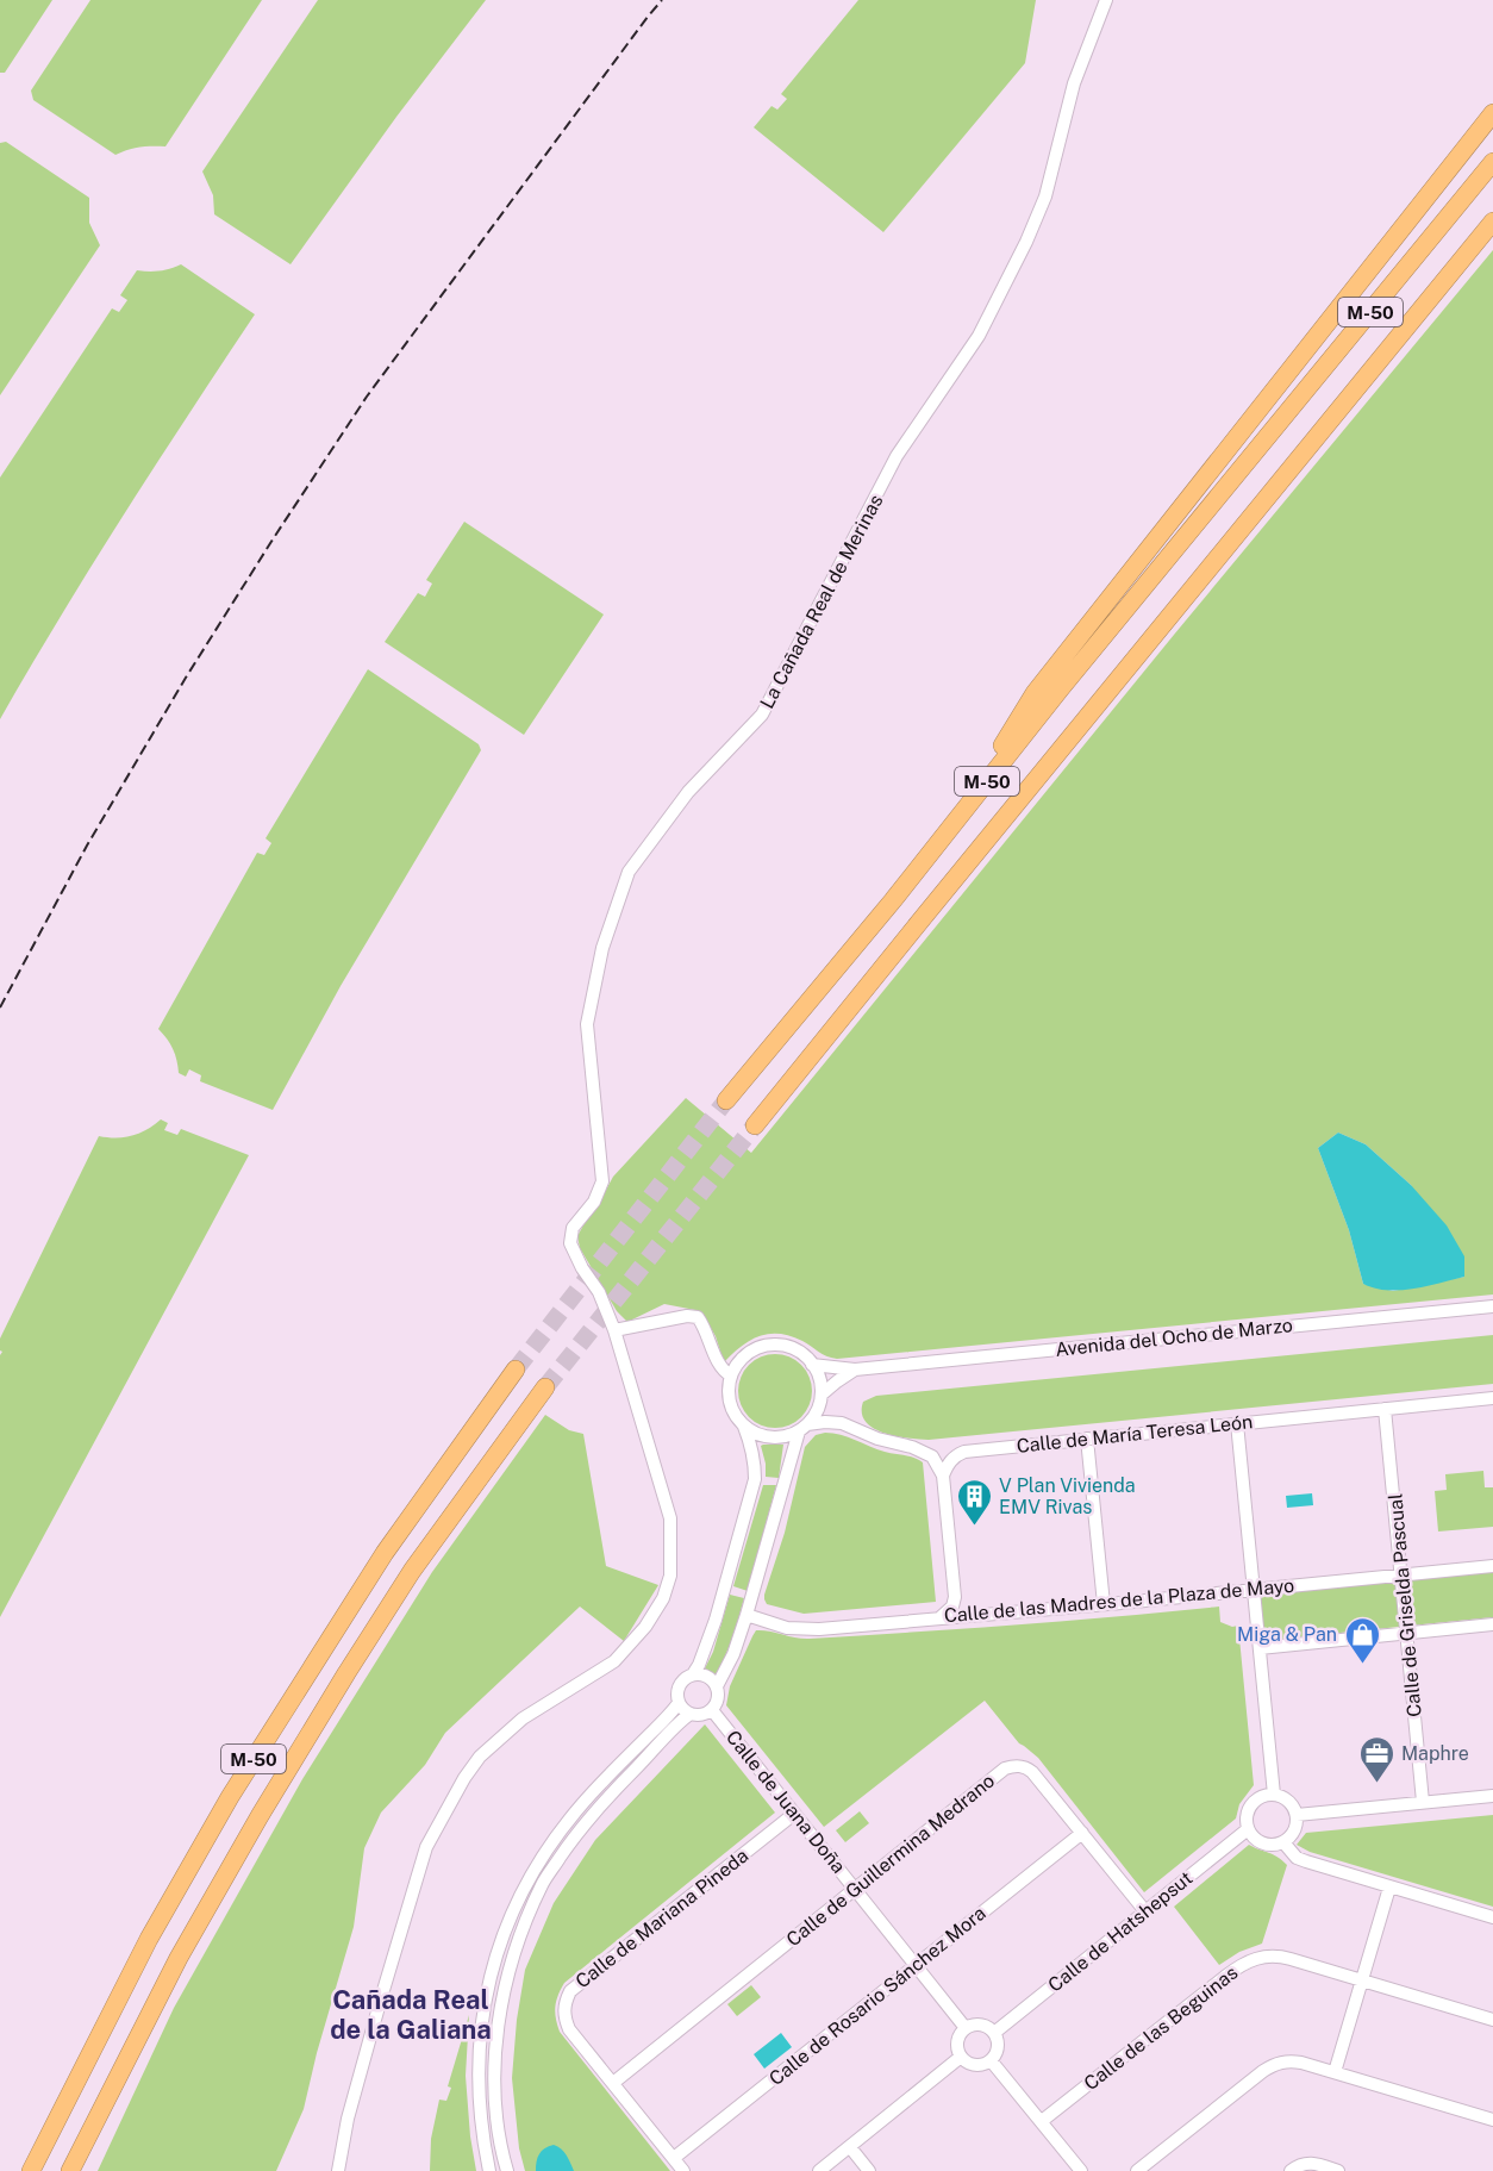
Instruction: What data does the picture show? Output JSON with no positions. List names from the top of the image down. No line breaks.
{"streets":{"highway":["M-50"],"street":["La Cañada Real de Merinas","Avenida del Ocho de Marzo","Calle de María Teresa León","Calle de las Madres de la Plaza de Mayo","Calle de Griselda Pascual","Calle de Juana Doña","Calle de Guillermina Medrano","Calle de Mariana Pineda","Calle de Hatshepsut","Calle de Rosario Sánchez Mora","Calle de las Beguinas"]},"crossings":[["Calle de María Teresa León","Calle de Griselda Pascual"],["Calle de las Madres de la Plaza de Mayo","Calle de Griselda Pascual"],["Calle de Juana Doña","Calle de Guillermina Medrano"],["Calle de Juana Doña","Calle de Mariana Pineda"],["Calle de Juana Doña","Calle de Hatshepsut"],["Calle de Juana Doña","Calle de Rosario Sánchez Mora"],["Calle de Guillermina Medrano","Calle de Mariana Pineda"],["Calle de Guillermina Medrano","Calle de Hatshepsut"],["Calle de Guillermina Medrano","Calle de Rosario Sánchez Mora"],["Calle de Mariana Pineda","Calle de Rosario Sánchez Mora"]],"districts":["Cañada Real de la Galiana"],"places":{"building":["V Plan Vivienda EMV Rivas"],"shop":["Miga & Pan"],"office":["Maphre"]}}
